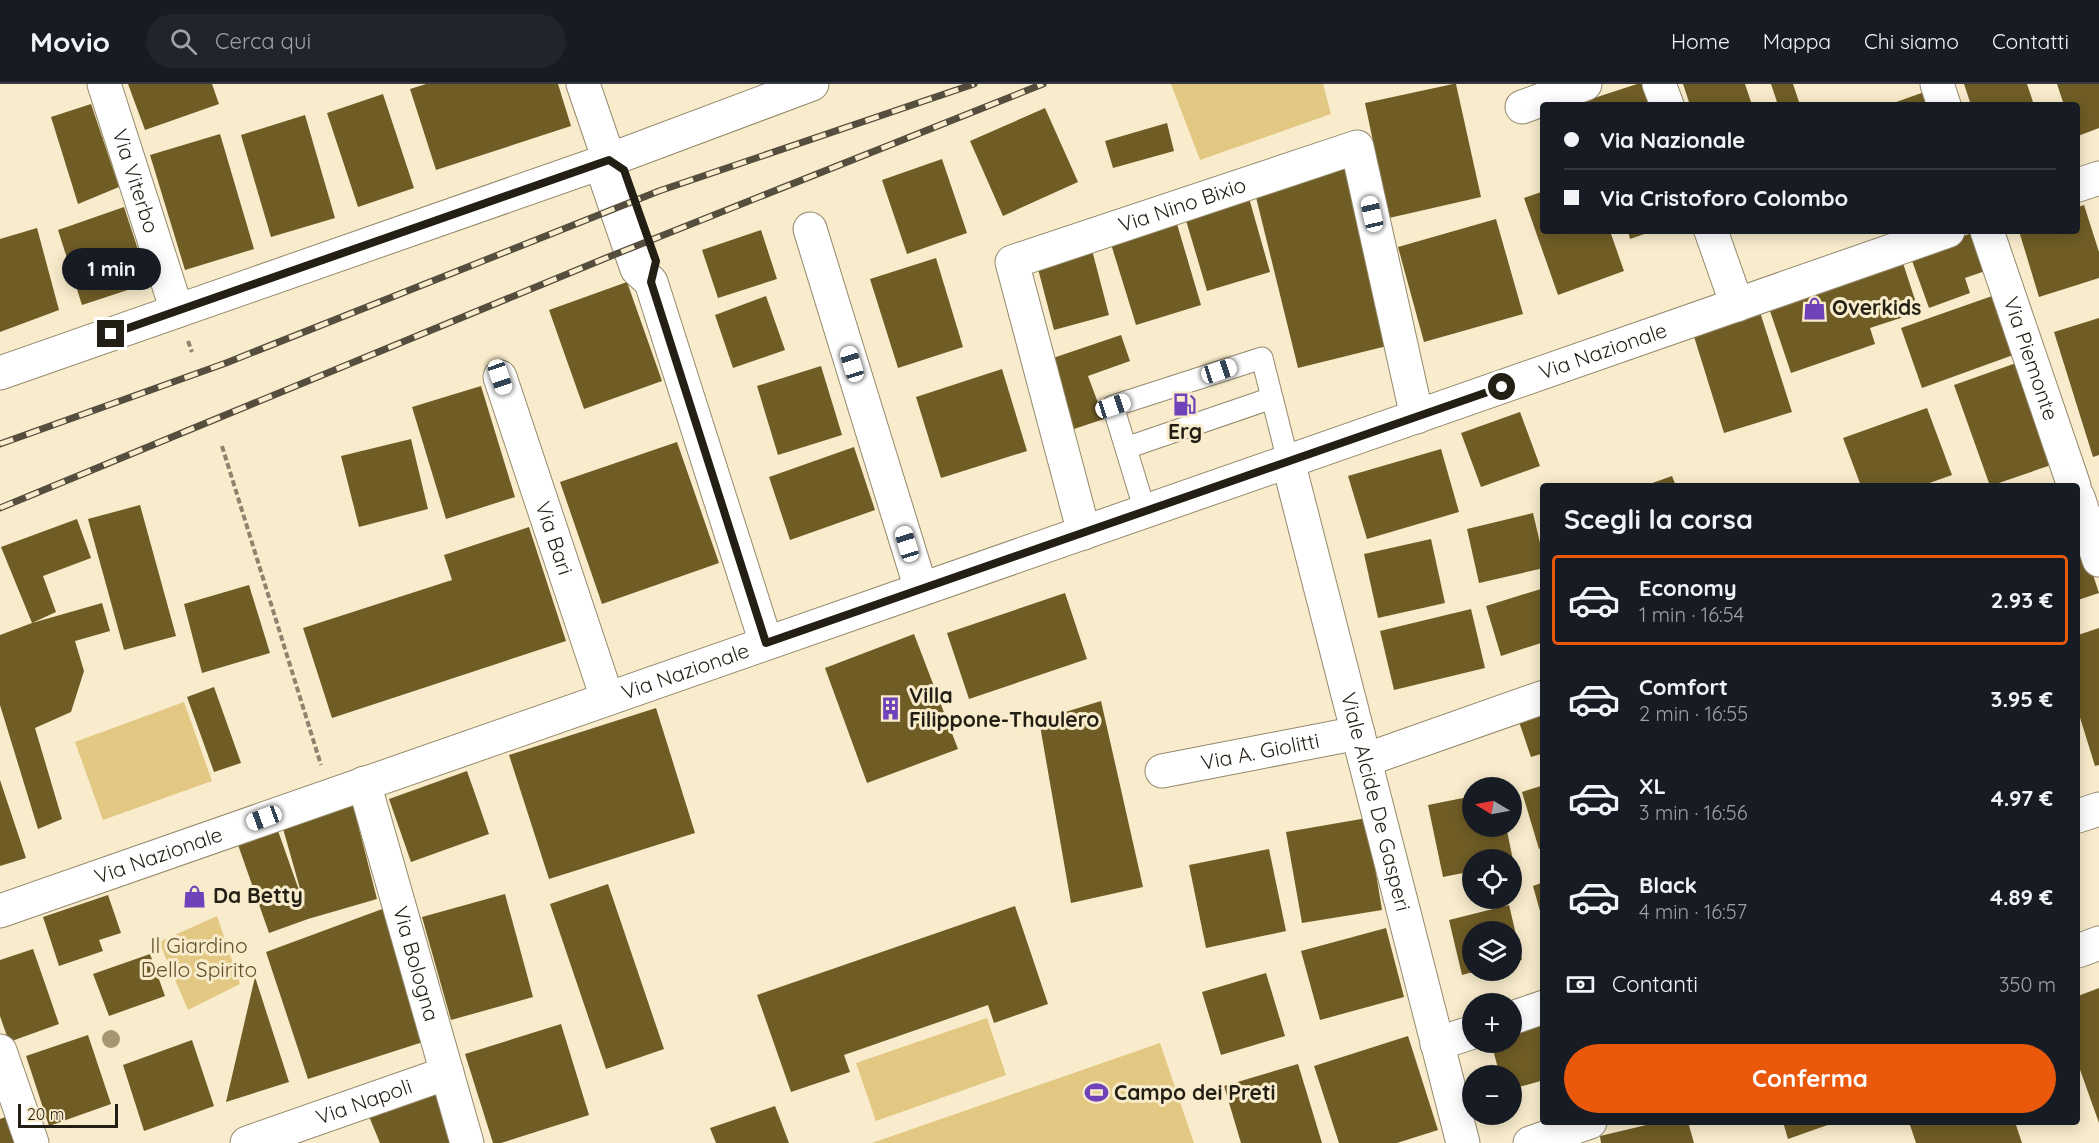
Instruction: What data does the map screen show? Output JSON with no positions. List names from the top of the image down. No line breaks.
{"streets":{"street":["Via Viterbo","Via Nino Bixio","Via Nazionale","Via Piemonte","Via Bari","Via A. Giolitti","Viale Alcide De Gasperi","Via Bologna","Via Napoli"]},"crossings":[["Via Nino Bixio","Via Nazionale"],["Via Nazionale","Via Bari"],["Via Nazionale","Viale Alcide De Gasperi"],["Via Nazionale","Via Bologna"],["Via A. Giolitti","Viale Alcide De Gasperi"],["Via Bologna","Via Napoli"]],"parks":["Il Giardino Dello Spirito"],"places":{"shop":["Overkids","Da Betty"],"fuel station":["Erg"],"building":["Villa Filippone-Thaulero"],"sports":["Campo dei Preti"]},"scale_bar":"20 m","north":"left","page":{"header":"Movio","search":"Cerca qui","nav":["Home","Mappa","Chi siamo","Contatti"],"banner":["Via Nazionale","Via Cristoforo Colombo"],"bubble":"1 min","heading":"Scegli la corsa","list":[{"name":"Economy","note":"1 min · 16:54","value":"2.93 €"},{"name":"Comfort","note":"2 min · 16:55","value":"3.95 €"},{"name":"XL","note":"3 min · 16:56","value":"4.97 €"},{"name":"Black","note":"4 min · 16:57","value":"4.89 €"}],"map_buttons":["+","−"],"pay":["Contanti","350 m"],"buttons":"Conferma","scale":"20 m"}}
